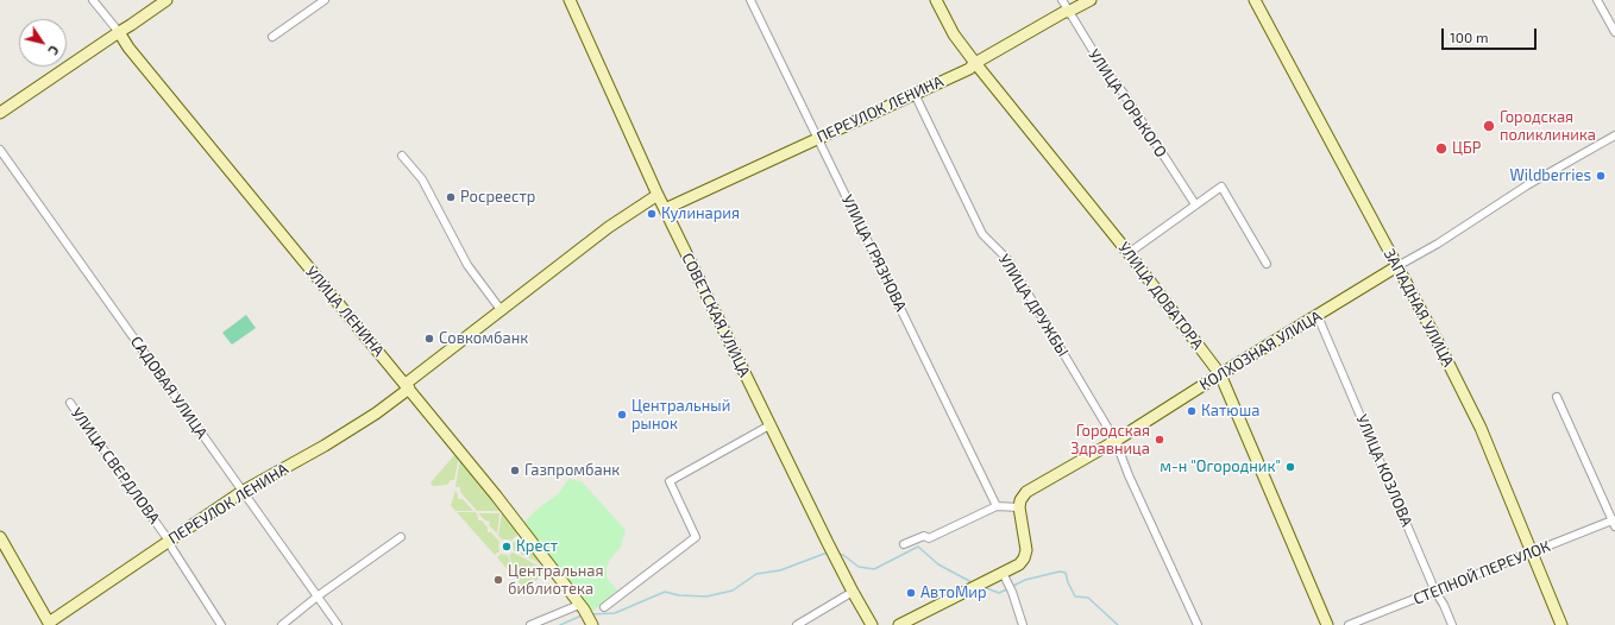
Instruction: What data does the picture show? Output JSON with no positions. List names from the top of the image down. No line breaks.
{"streets":{"street":["УЛИЦА ГОРЬКОГО","ПЕРЕУЛОК ЛЕНИНА","УЛИЦА ГРЯЗНОВА","УЛИЦА ДОВАТОРА","УЛИЦА ДРУЖБЫ","ЗАПАДНАЯ УЛИЦА","УЛИЦА ЛЕНИНА","СОВЕТСКАЯ УЛИЦА","КОЛХОЗНАЯ УЛИЦА","САДОВАЯ УЛИЦА","УЛИЦА СВЕРДЛОВА","УЛИЦА КОЗЛОВА","СТЕПНОЙ ПЕРЕУЛОК"]},"crossings":[["УЛИЦА ГОРЬКОГО","ПЕРЕУЛОК ЛЕНИНА"],["ПЕРЕУЛОК ЛЕНИНА","УЛИЦА ГРЯЗНОВА"],["ПЕРЕУЛОК ЛЕНИНА","УЛИЦА ДОВАТОРА"],["ПЕРЕУЛОК ЛЕНИНА","УЛИЦА ДРУЖБЫ"],["ПЕРЕУЛОК ЛЕНИНА","УЛИЦА ЛЕНИНА"],["ПЕРЕУЛОК ЛЕНИНА","СОВЕТСКАЯ УЛИЦА"],["ПЕРЕУЛОК ЛЕНИНА","САДОВАЯ УЛИЦА"],["ПЕРЕУЛОК ЛЕНИНА","УЛИЦА СВЕРДЛОВА"],["УЛИЦА ДОВАТОРА","КОЛХОЗНАЯ УЛИЦА"],["УЛИЦА ДРУЖБЫ","КОЛХОЗНАЯ УЛИЦА"],["ЗАПАДНАЯ УЛИЦА","КОЛХОЗНАЯ УЛИЦА"],["ЗАПАДНАЯ УЛИЦА","СТЕПНОЙ ПЕРЕУЛОК"],["КОЛХОЗНАЯ УЛИЦА","УЛИЦА КОЗЛОВА"],["УЛИЦА КОЗЛОВА","СТЕПНОЙ ПЕРЕУЛОК"]],"places":["Городская поликлиника","ЦБР","Wildberries","Росреестр","Кулинария","Совкомбанк","Катюша","Центральный рынок","Городская Здравница","м-н \"Огородник\"","Газпромбанк","Крест","Центральная библиотека","АвтоМир"],"scale_bar":"100 m","north":"bottom right"}
